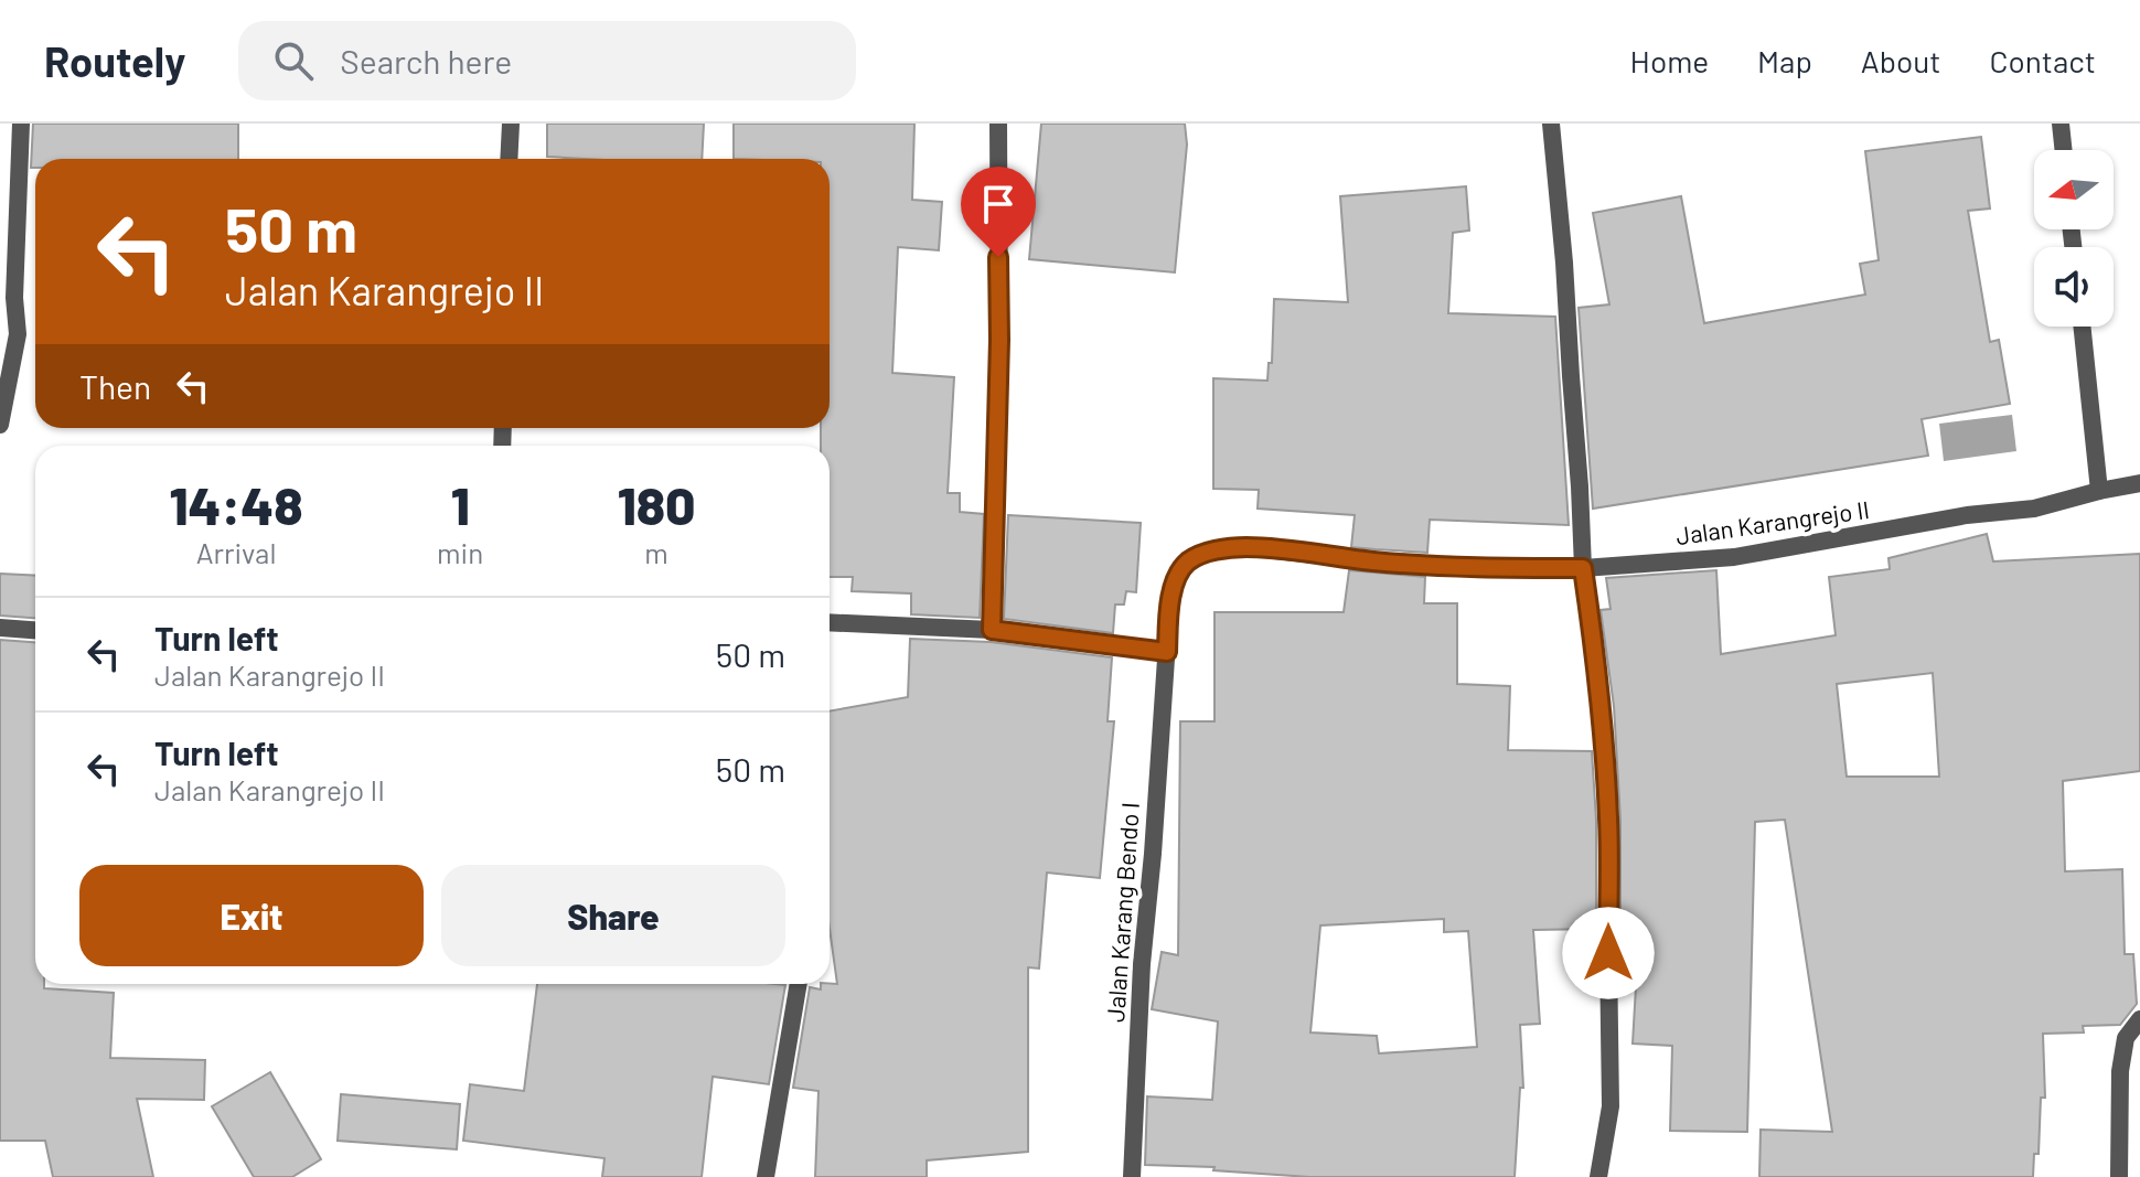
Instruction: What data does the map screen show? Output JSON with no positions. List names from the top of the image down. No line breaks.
{"streets":{"street":["Jalan Karangrejo II","Jalan Karang Bendo I"]},"crossings":[["Jalan Karangrejo II","Jalan Karang Bendo I"]],"north":"left","page":{"header":"Routely","search":"Search here","nav":["Home","Map","About","Contact"],"turn":["50 m","Jalan Karangrejo II"],"then":"Then","eta":["14:48","Arrival","1","min","180","m"],"list":[{"name":"Turn left","note":"Jalan Karangrejo II","value":"50 m"},{"name":"Turn left","note":"Jalan Karangrejo II","value":"50 m"}],"buttons":["Exit","Share"]}}
